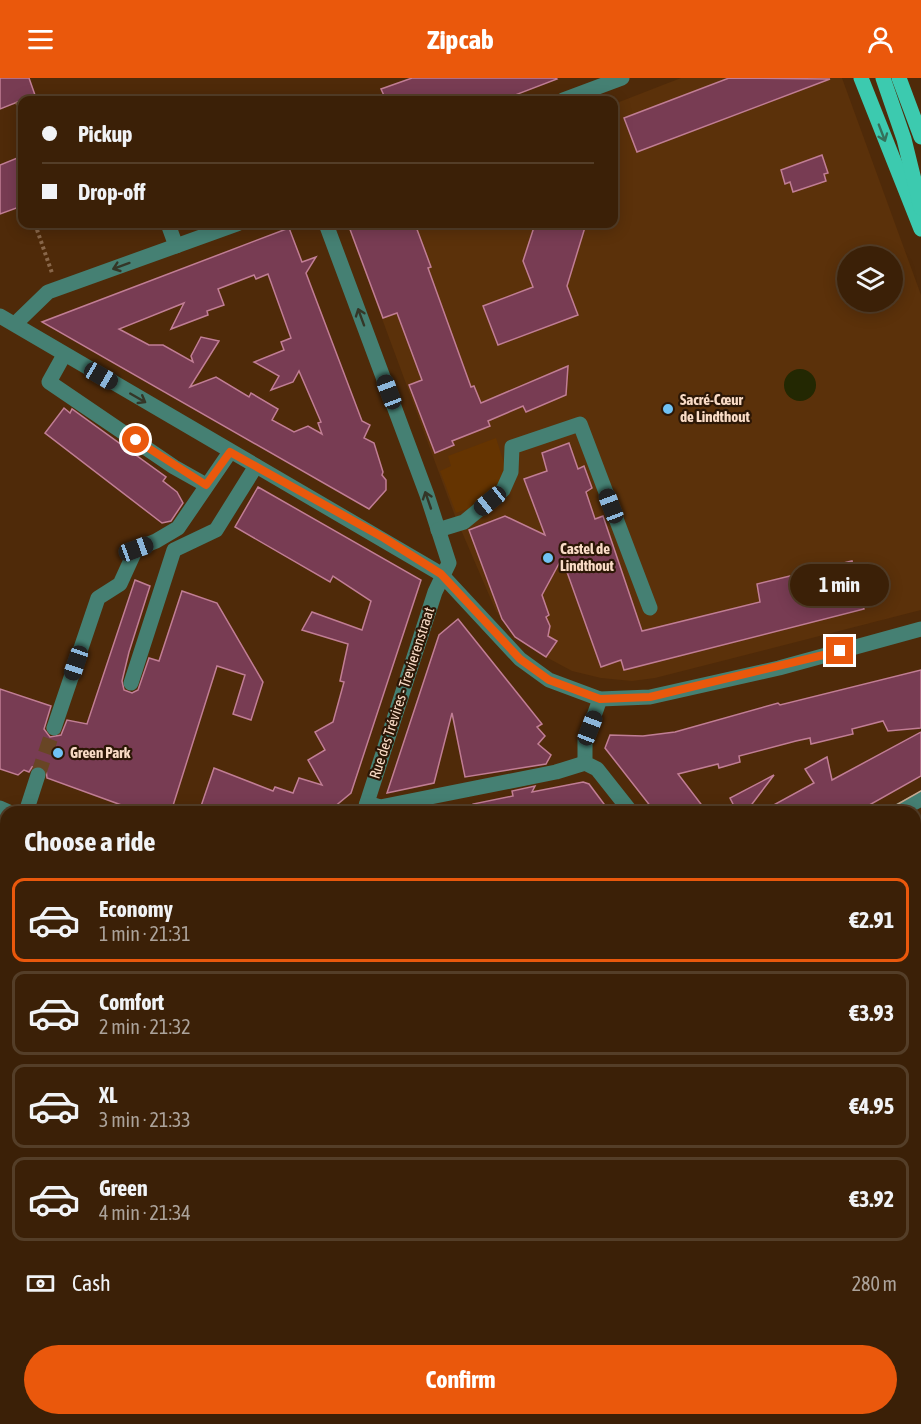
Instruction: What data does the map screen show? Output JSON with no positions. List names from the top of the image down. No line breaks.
{"streets":{"street":["Rue des Trévires - Trevierenstraat"]},"places":["Sacré-Cœur de Lindthout","Castel de Lindthout","Green Park"],"page":{"header":"Zipcab","banner":["Pickup","Drop-off"],"bubble":"1 min","heading":"Choose a ride","list":[{"name":"Economy","note":"1 min · 21:31","value":"€2.91"},{"name":"Comfort","note":"2 min · 21:32","value":"€3.93"},{"name":"XL","note":"3 min · 21:33","value":"€4.95"},{"name":"Green","note":"4 min · 21:34","value":"€3.92"}],"pay":["Cash","280 m"],"buttons":"Confirm"}}
